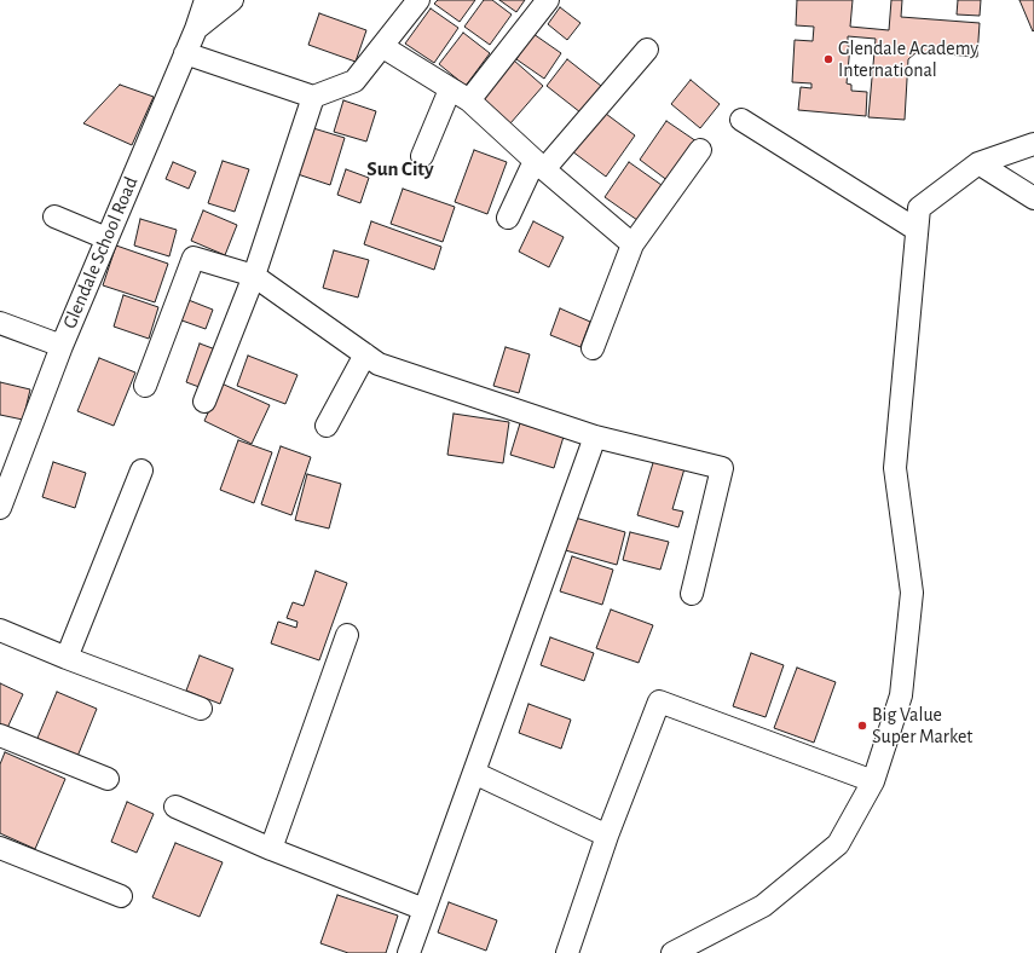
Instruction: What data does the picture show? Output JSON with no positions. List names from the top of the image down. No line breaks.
{"streets":{"street":["Glendale School Road"]},"districts":["Sun City"],"places":["Glendale Academy International","Big Value Super Market"]}
